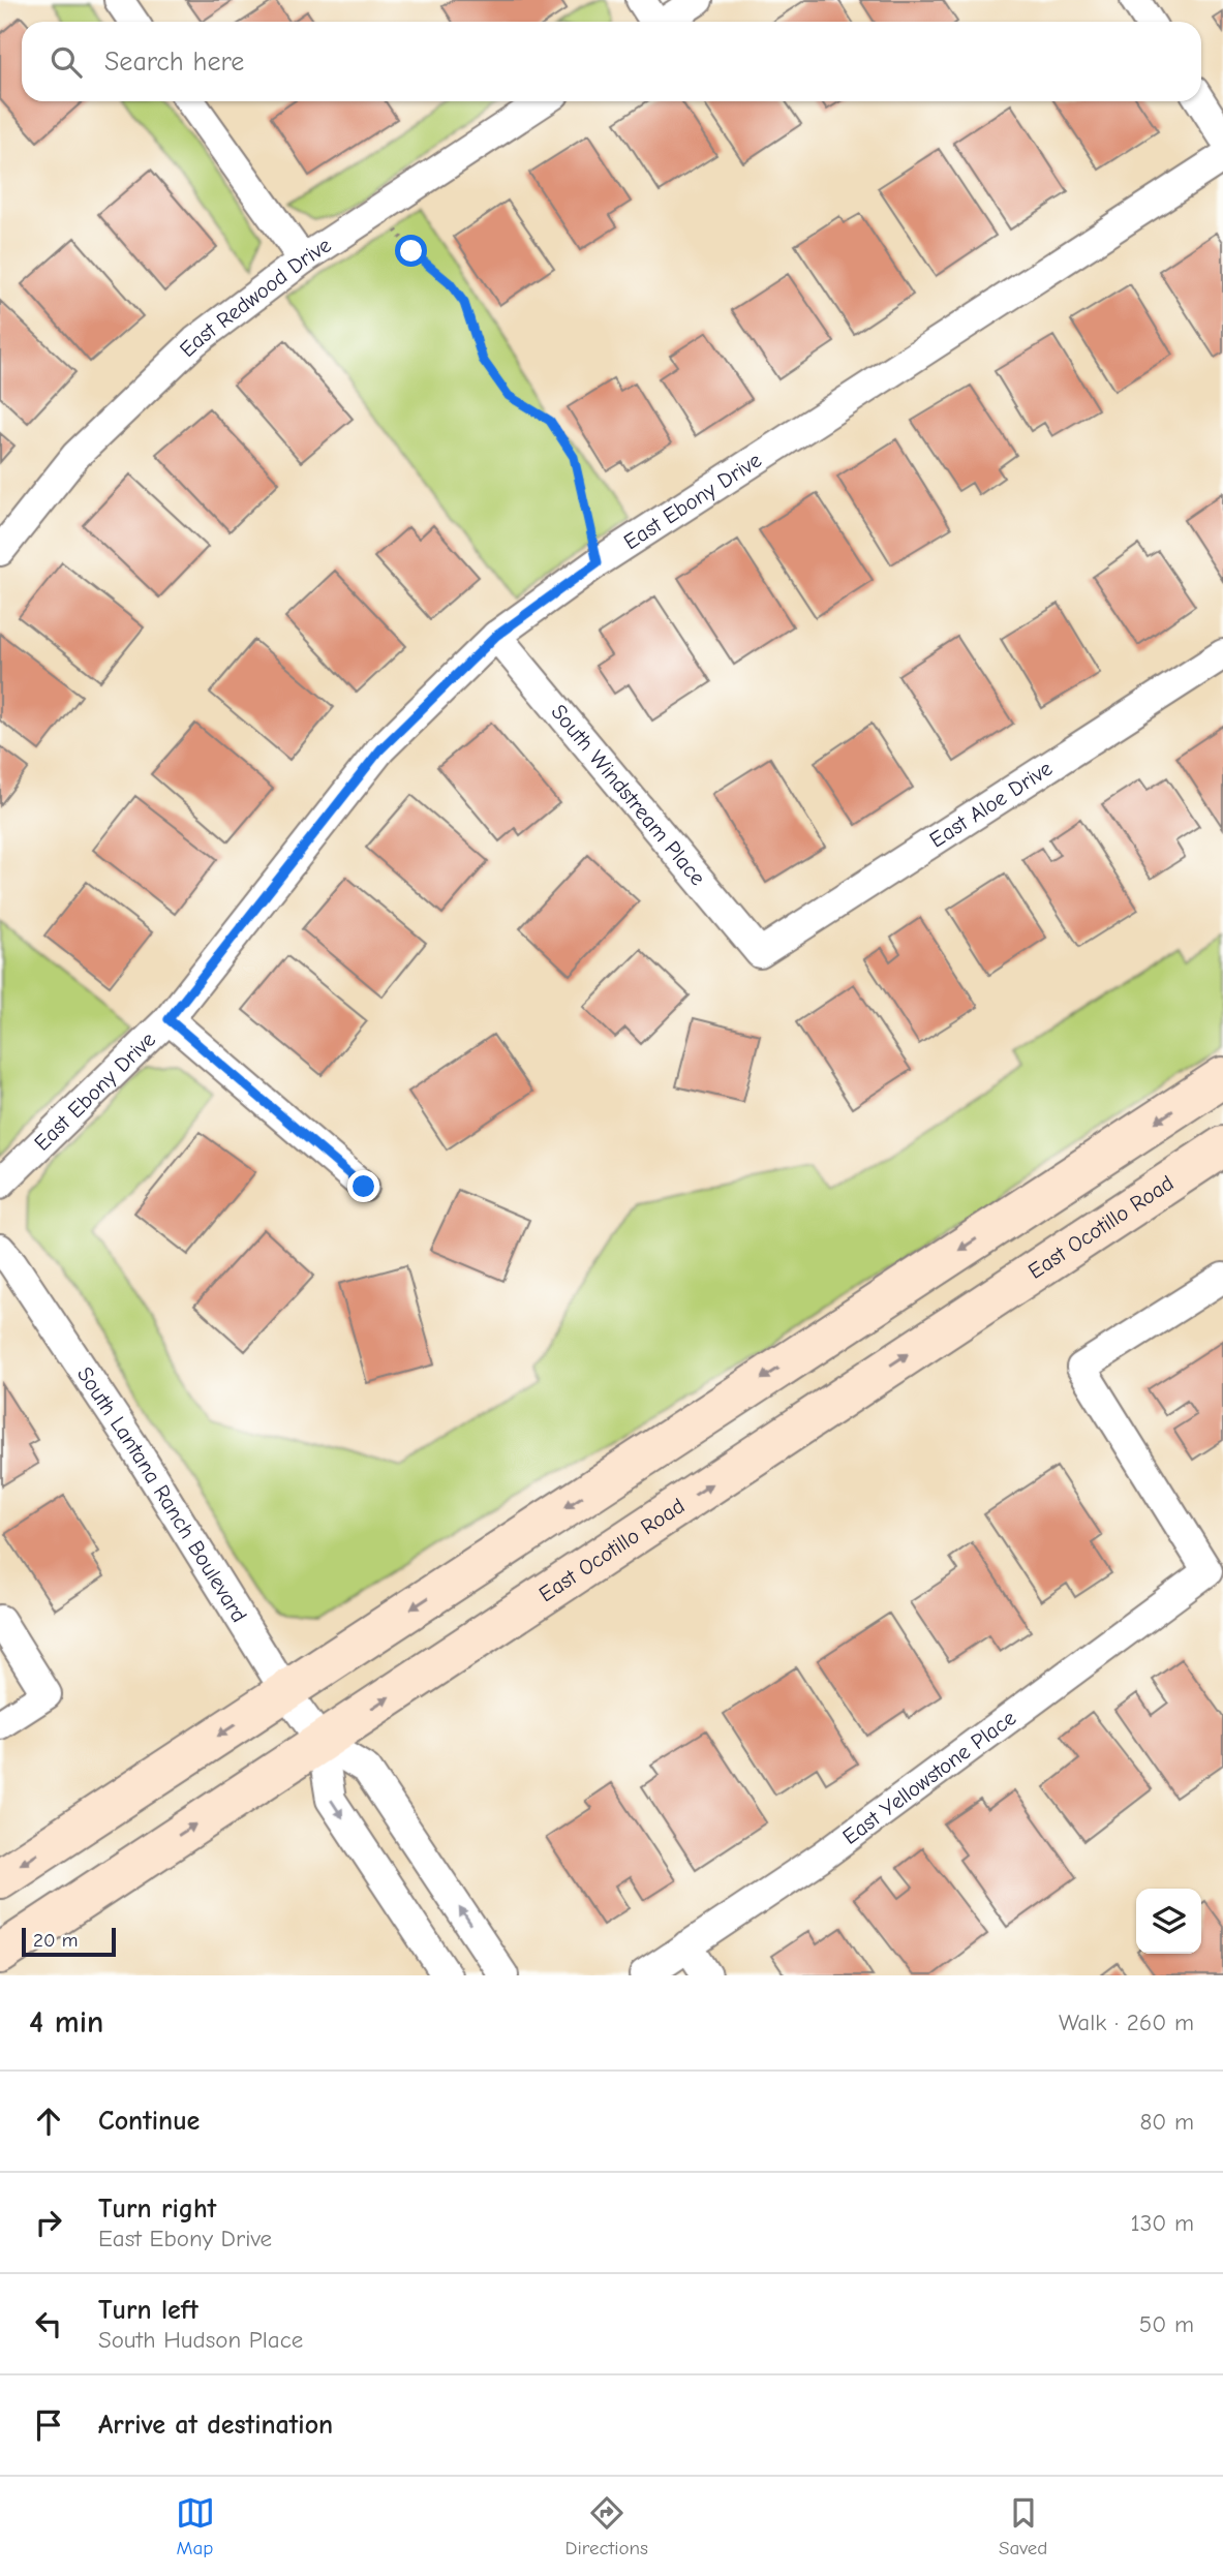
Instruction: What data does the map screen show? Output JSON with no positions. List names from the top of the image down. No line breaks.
{"streets":{"main road":["East Ocotillo Road"],"street":["East Redwood Drive","East Ebony Drive","South Windstream Place","East Aloe Drive","South Lantana Ranch Boulevard","East Yellowstone Place"]},"crossings":[["East Ebony Drive","South Windstream Place"],["South Windstream Place","East Aloe Drive"],["East Ocotillo Road","South Lantana Ranch Boulevard"]],"scale_bar":"20 m","page":{"search":"Search here","scale":"20 m","heading":["4 min","Walk · 260 m"],"list":[["Continue","80 m"],["Turn right","East Ebony Drive","130 m"],["Turn left","South Hudson Place","50 m"],"Arrive at destination"],"nav":["Map","Directions","Saved"]}}
